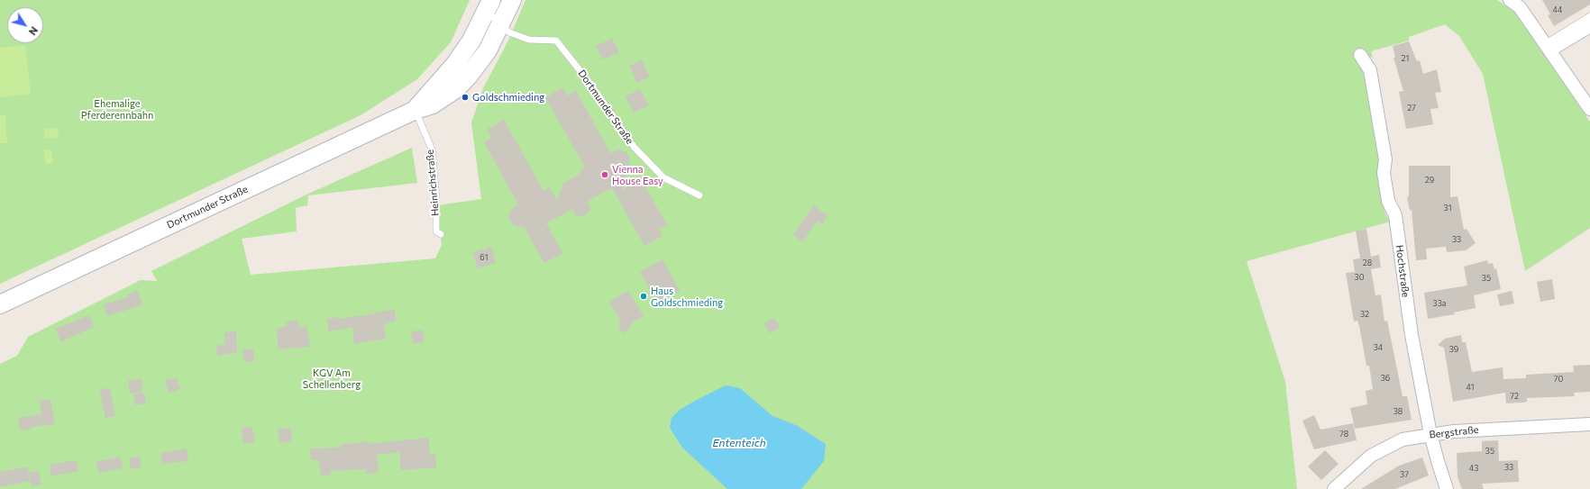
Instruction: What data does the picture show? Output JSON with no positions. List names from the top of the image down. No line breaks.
{"streets":{"main road":["Dortmunder Straße"],"street":["Hochstraße","Bergstraße"],"lane":["Heinrichstraße"]},"crossings":[["Dortmunder Straße","Heinrichstraße"],["Hochstraße","Bergstraße"]],"water":["Ententeich"],"parks":["Ehemalige Pferderennbahn","KGV Am Schellenberg"],"places":["Goldschmieding","Vienna House Easy","Haus Goldschmieding"],"house_numbers":["44","21","27","29","31","33","61","28","30","35","33a","32","34","39","36","70","41","72","38","78","35","33","43","37"],"north":"bottom right"}
